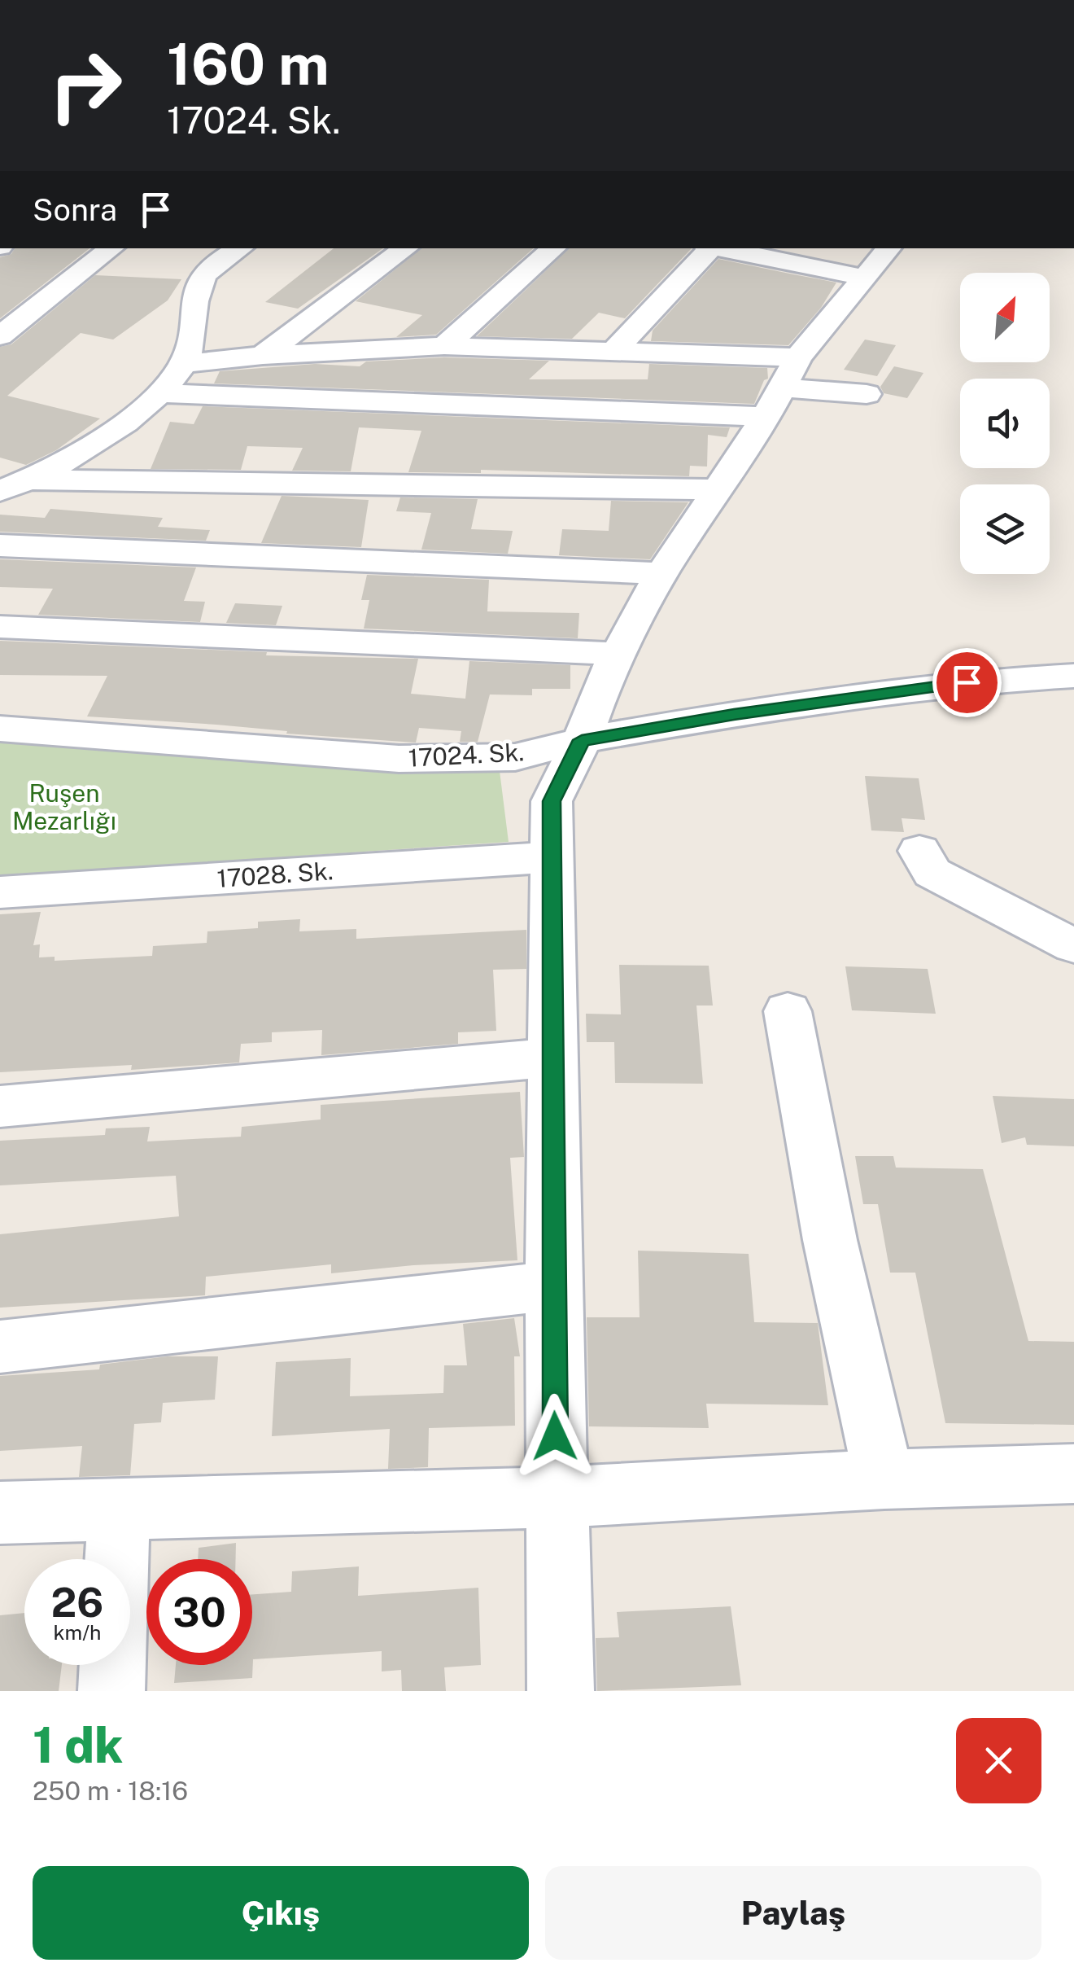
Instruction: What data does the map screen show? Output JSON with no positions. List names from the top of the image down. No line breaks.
{"streets":{"street":["17024. Sk.","17028. Sk."]},"parks":["Ruşen Mezarlığı"],"north":"top right","page":{"turn":["160 m","17024. Sk."],"then":"Sonra","speed":"26 km/h","limit":"30","heading":["1 dk","250 m · 18:16"],"buttons":["Çıkış","Paylaş"]}}
